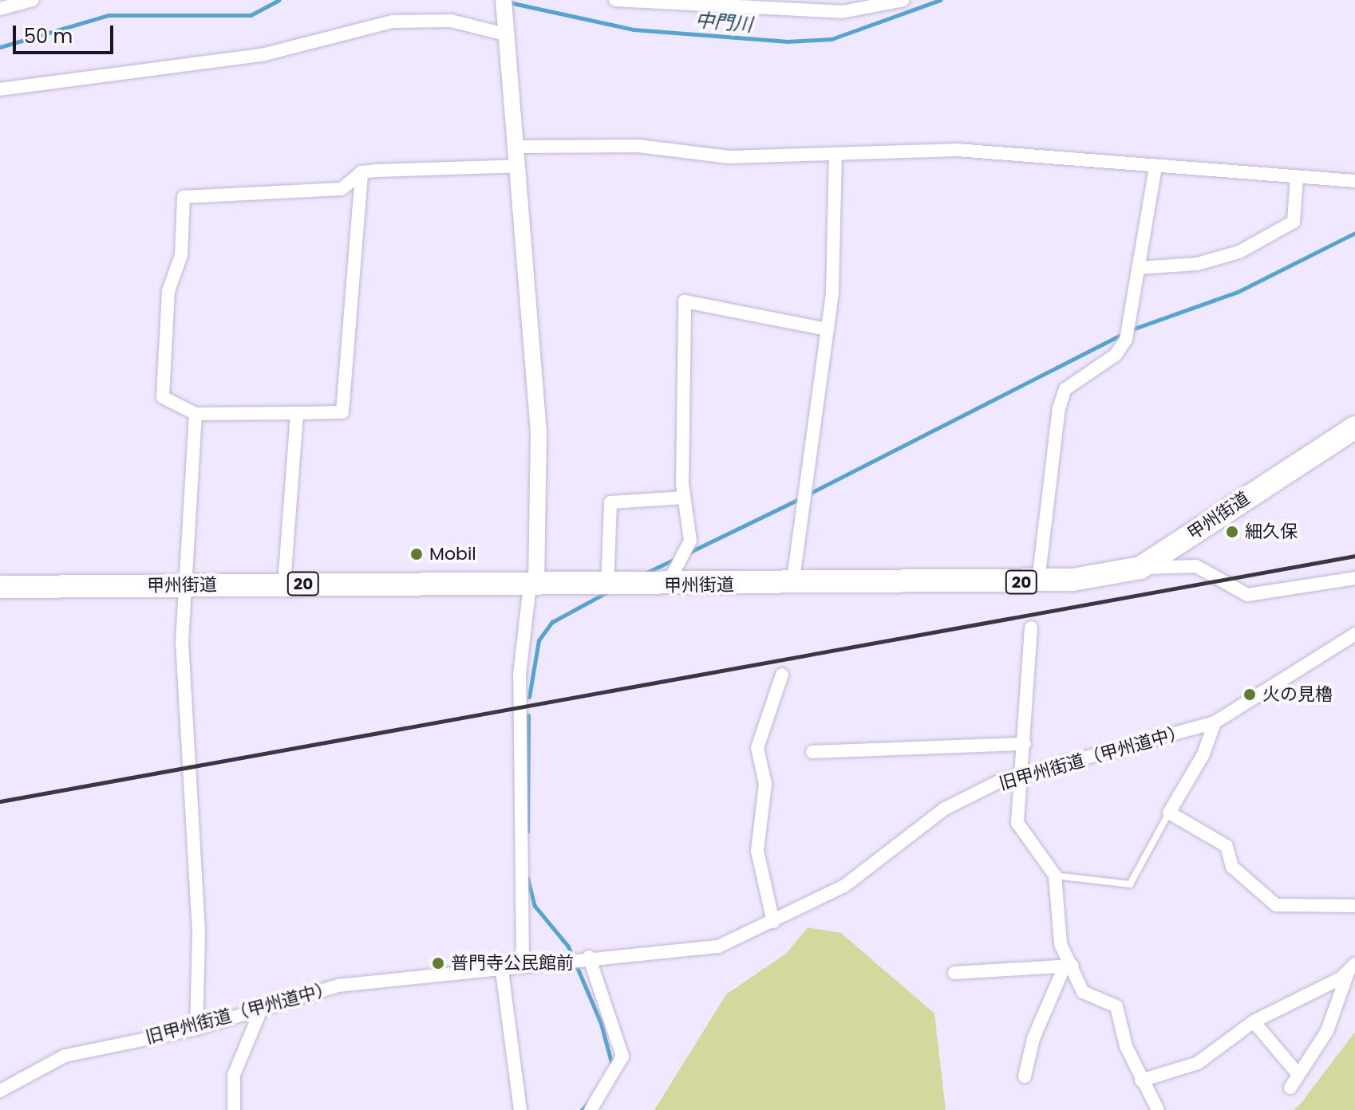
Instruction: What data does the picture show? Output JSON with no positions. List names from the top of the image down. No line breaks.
{"streets":{"highway":["甲州街道","20"],"street":["旧甲州街道（甲州道中）"]},"water":["中門川"],"places":["細久保","Mobil","火の見櫓","普門寺公民館前"],"scale_bar":"50 m"}
